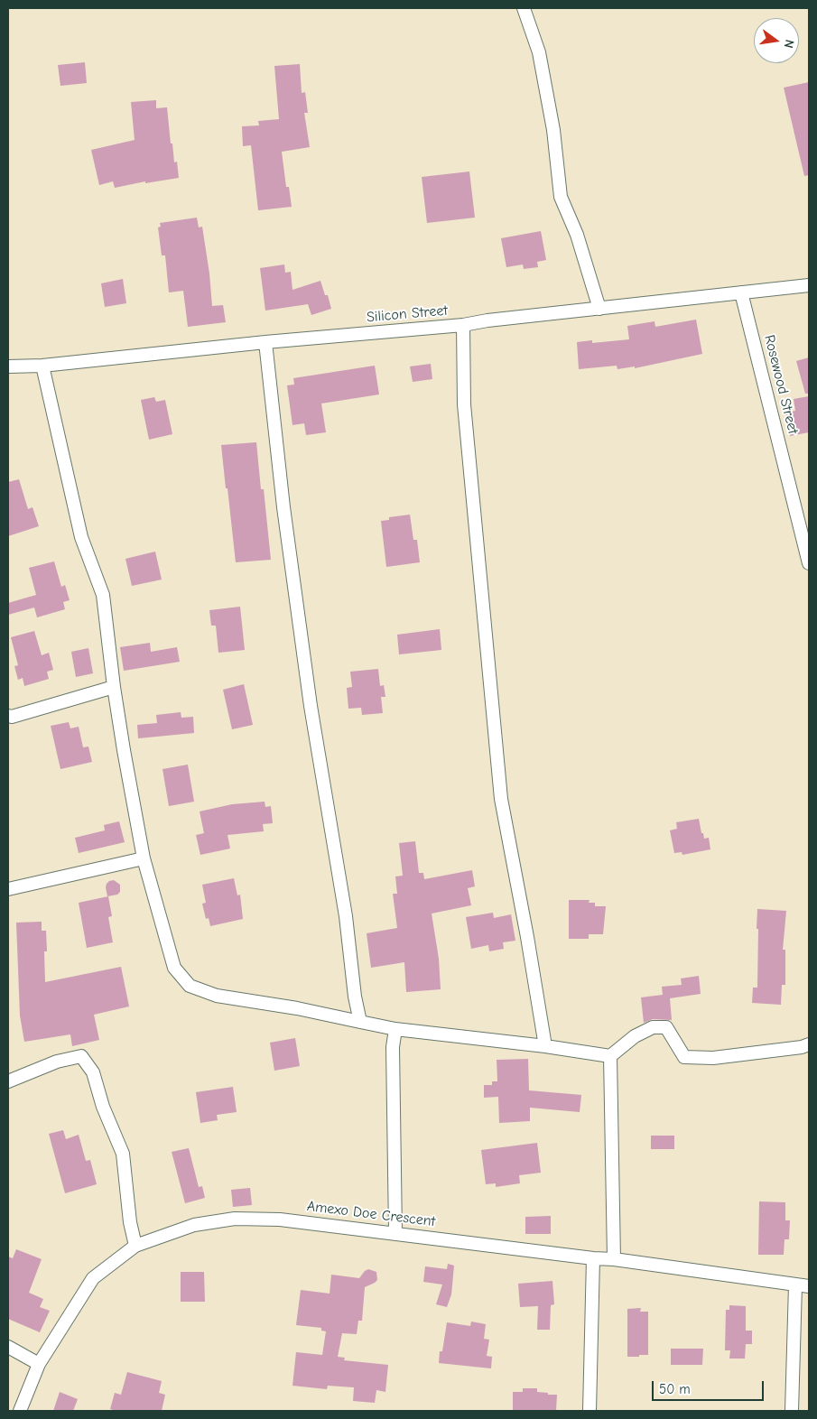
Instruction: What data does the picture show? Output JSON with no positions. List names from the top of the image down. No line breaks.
{"streets":{"street":["Silicon Street","Rosewood Street","Amexo Doe Crescent"]},"crossings":[["Silicon Street","Rosewood Street"]],"scale_bar":"50 m","north":"right"}
